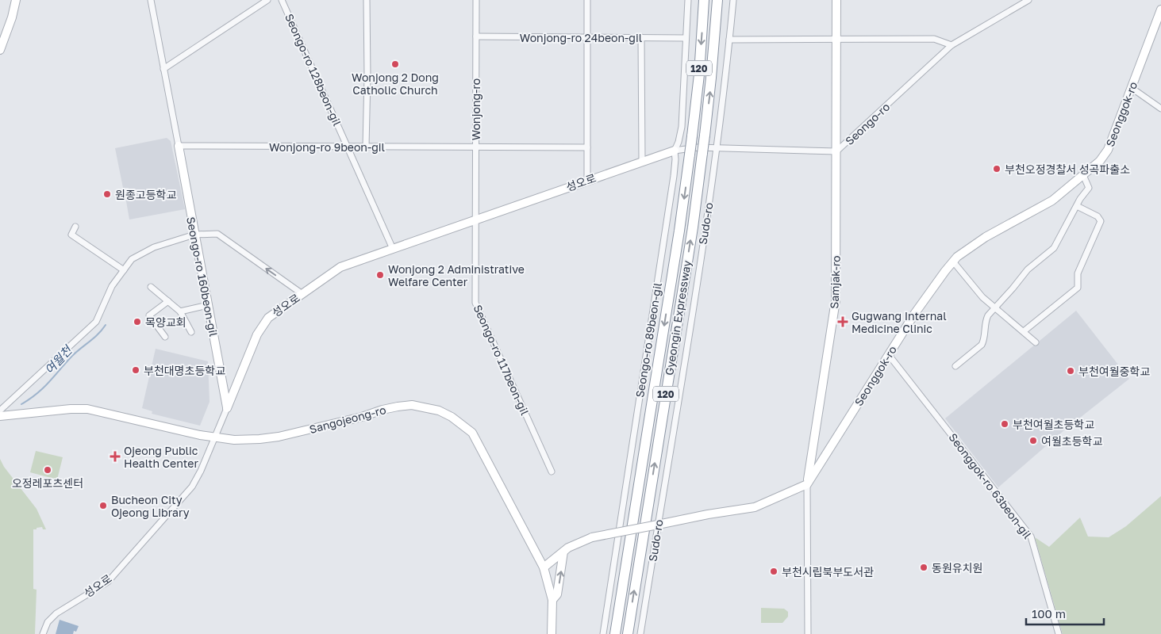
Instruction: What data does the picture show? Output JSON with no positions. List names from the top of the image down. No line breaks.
{"streets":{"highway":["120","Gyeongin Expressway"],"street":["Wonjong-ro 24beon-gil","Seongo-ro 128beon-gil","Wonjong-ro","Seonggok-ro","Seongo-ro","Wonjong-ro 9beon-gil","성오로","Sudo-ro","Seongo-ro 160beon-gil","Samjak-ro","Seongo-ro 89beon-gil","Seongo-ro 117beon-gil","Sangojeong-ro","Seonggok-ro 63beon-gil"]},"crossings":[["Wonjong-ro 24beon-gil","Wonjong-ro"],["Wonjong-ro 24beon-gil","Seongo-ro 89beon-gil"],["Seongo-ro 128beon-gil","Wonjong-ro 9beon-gil"],["Seongo-ro 128beon-gil","성오로"],["Wonjong-ro","Wonjong-ro 9beon-gil"],["Wonjong-ro","성오로"],["Wonjong-ro","Seongo-ro 117beon-gil"],["Seonggok-ro","Samjak-ro"],["Seonggok-ro","Seonggok-ro 63beon-gil"],["Seongo-ro","성오로"],["Seongo-ro","Sudo-ro"],["Seongo-ro","Samjak-ro"],["Seongo-ro","Seongo-ro 89beon-gil"],["Wonjong-ro 9beon-gil","Seongo-ro 160beon-gil"],["성오로","Seongo-ro 160beon-gil"],["성오로","Seongo-ro 89beon-gil"],["성오로","Seongo-ro 117beon-gil"],["성오로","Sangojeong-ro"]],"water":["여월천"],"places":{"other":["Wonjong 2 Dong Catholic Church","부천오정경찰서 성곡파출소","원종고등학교","Wonjong 2 Administrative Welfare Center","목양교회","부천대명초등학교","부천여월중학교","부천여월초등학교","여월초등학교","오정레포츠센터","Bucheon City Ojeong Library","동원유치원","부천시립북부도서관"],"health":["Gugwang Internal Medicine Clinic","Ojeong Public Health Center"]},"scale_bar":"100 m"}
